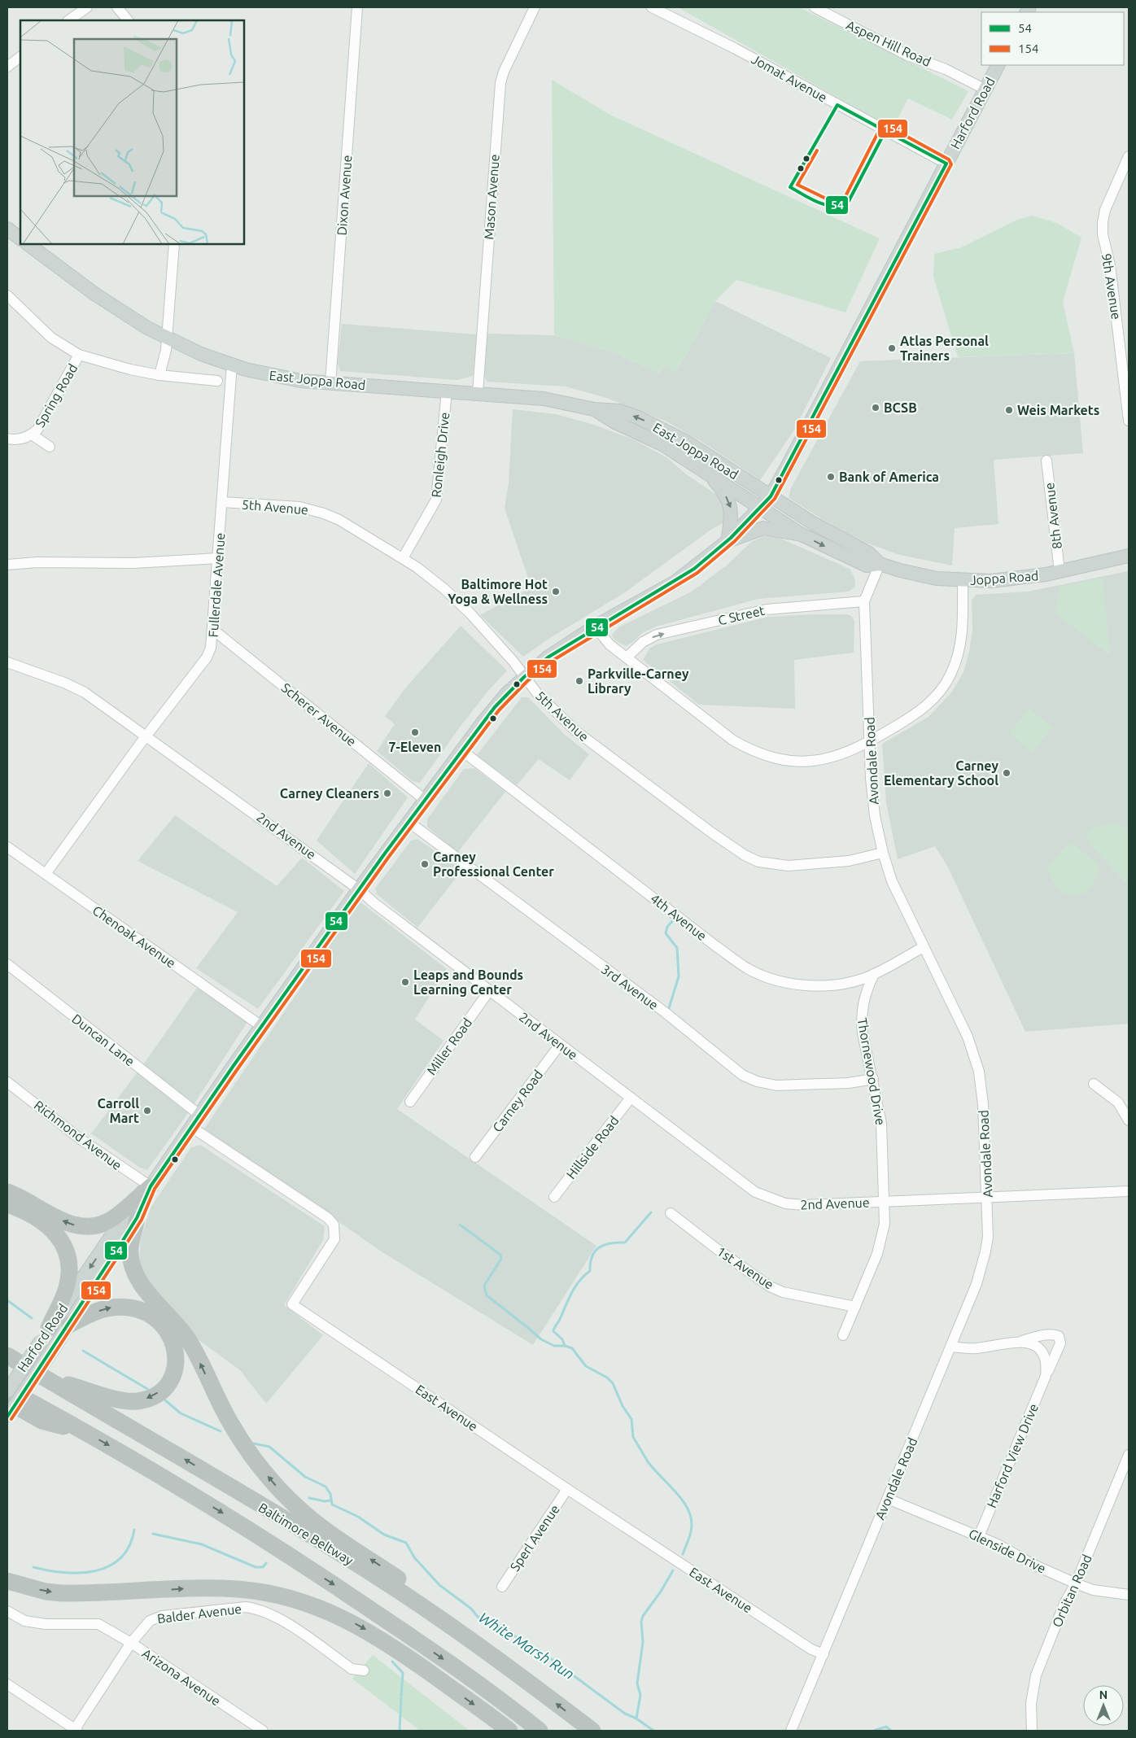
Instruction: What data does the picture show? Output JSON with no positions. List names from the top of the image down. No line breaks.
{"streets":{"highway":["Baltimore Beltway"],"main road":["Harford Road","East Joppa Road","Joppa Road"],"street":["Aspen Hill Road","Jomat Avenue","Dixon Avenue","Mason Avenue","9th Avenue","Spring Road","Ronleigh Drive","5th Avenue","8th Avenue","Fullerdale Avenue","C Street","Scherer Avenue","Avondale Road","2nd Avenue","4th Avenue","Chenoak Avenue","3rd Avenue","Duncan Lane","Miller Road","Thornewood Drive","Carney Road","Richmond Avenue","Hillside Road","1st Avenue","East Avenue","Harford View Drive","Sperl Avenue","Glenside Drive","Orbitan Road","Balder Avenue","Arizona Avenue"]},"crossings":[["Aspen Hill Road","Harford Road"],["Jomat Avenue","Harford Road"],["Harford Road","East Joppa Road"],["Harford Road","5th Avenue"],["Harford Road","Joppa Road"],["Harford Road","Scherer Avenue"],["Harford Road","2nd Avenue"],["Harford Road","4th Avenue"],["Harford Road","Chenoak Avenue"],["Harford Road","3rd Avenue"],["Harford Road","Duncan Lane"],["Harford Road","Richmond Avenue"],["Harford Road","East Avenue"],["Harford Road","Baltimore Beltway"],["Dixon Avenue","East Joppa Road"],["Mason Avenue","East Joppa Road"],["East Joppa Road","Ronleigh Drive"],["East Joppa Road","Joppa Road"],["East Joppa Road","Fullerdale Avenue"],["Ronleigh Drive","5th Avenue"],["5th Avenue","Fullerdale Avenue"],["5th Avenue","Avondale Road"],["8th Avenue","Joppa Road"],["Joppa Road","Avondale Road"],["Fullerdale Avenue","Scherer Avenue"],["Fullerdale Avenue","2nd Avenue"],["Fullerdale Avenue","Chenoak Avenue"],["C Street","Avondale Road"],["Avondale Road","2nd Avenue"],["Avondale Road","4th Avenue"],["Avondale Road","East Avenue"],["Avondale Road","Harford View Drive"],["Avondale Road","Glenside Drive"],["2nd Avenue","Miller Road"],["2nd Avenue","Thornewood Drive"],["2nd Avenue","Carney Road"],["2nd Avenue","Hillside Road"],["4th Avenue","Thornewood Drive"],["3rd Avenue","Thornewood Drive"],["Thornewood Drive","1st Avenue"],["East Avenue","Sperl Avenue"],["Harford View Drive","Glenside Drive"],["Glenside Drive","Orbitan Road"],["Balder Avenue","Arizona Avenue"]],"one_way":["C Street"],"water":["White Marsh Run"],"places":["Atlas Personal Trainers","BCSB","Weis Markets","Bank of America","Baltimore Hot Yoga & Wellness","Parkville-Carney Library","7-Eleven","Carney Elementary School","Carney Cleaners","Carney Professional Center","Leaps and Bounds Learning Center","Carroll Mart"],"lines":["transit line 54","transit line 154"],"legend":["54","154"],"north":"top"}
